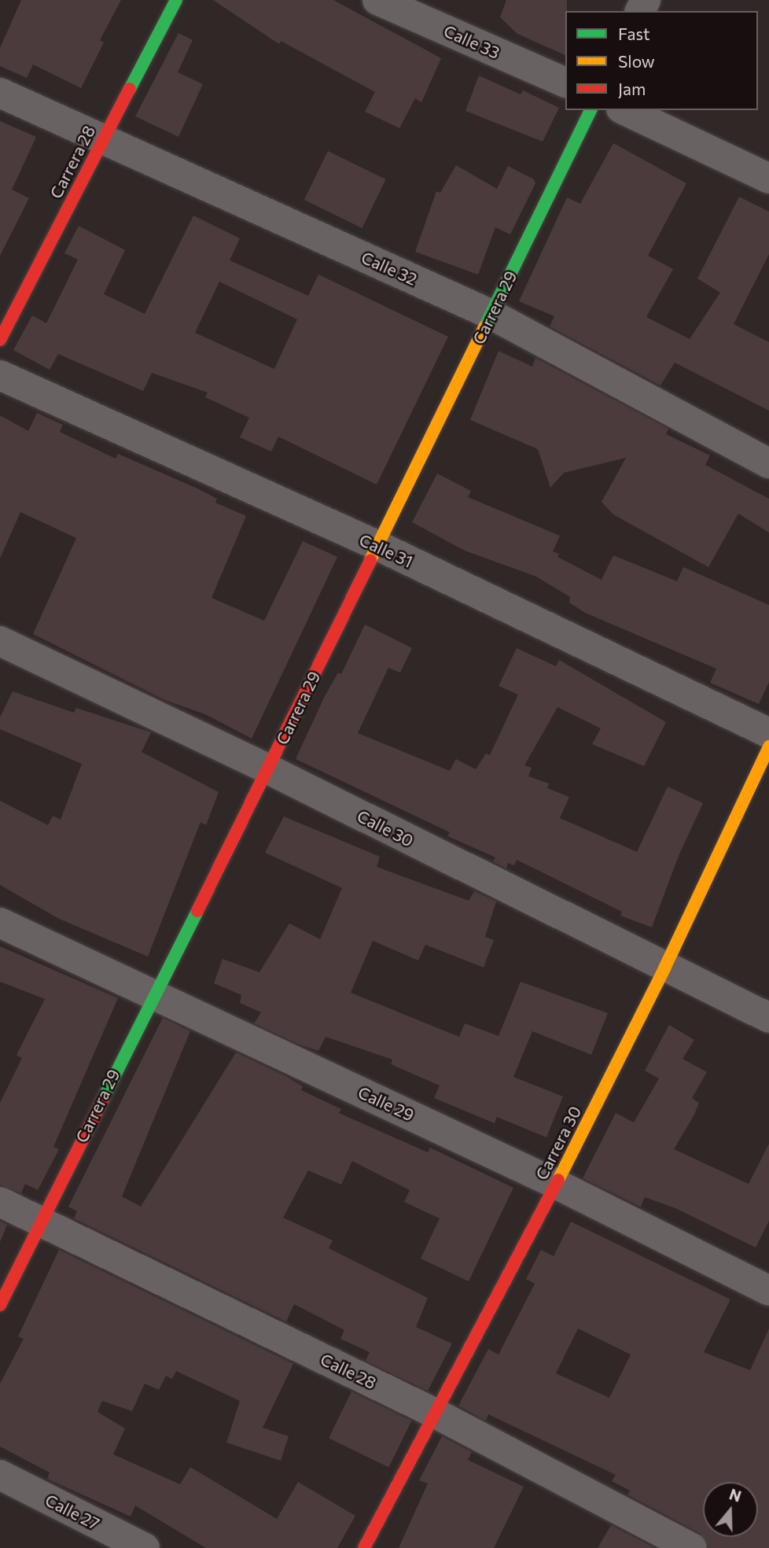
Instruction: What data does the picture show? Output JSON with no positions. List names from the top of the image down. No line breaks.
{"streets":{"street":["Calle 33","Carrera 28","Calle 32","Carrera 29","Calle 31","Calle 30","Calle 29","Carrera 30","Calle 28","Calle 27"]},"crossings":[["Carrera 28","Calle 32"],["Calle 32","Carrera 29"],["Carrera 29","Calle 31"],["Carrera 29","Calle 30"],["Carrera 29","Calle 29"],["Carrera 29","Calle 28"],["Calle 30","Carrera 30"],["Calle 29","Carrera 30"],["Carrera 30","Calle 28"]],"legend":["Fast","Slow","Jam"],"north":"top"}
